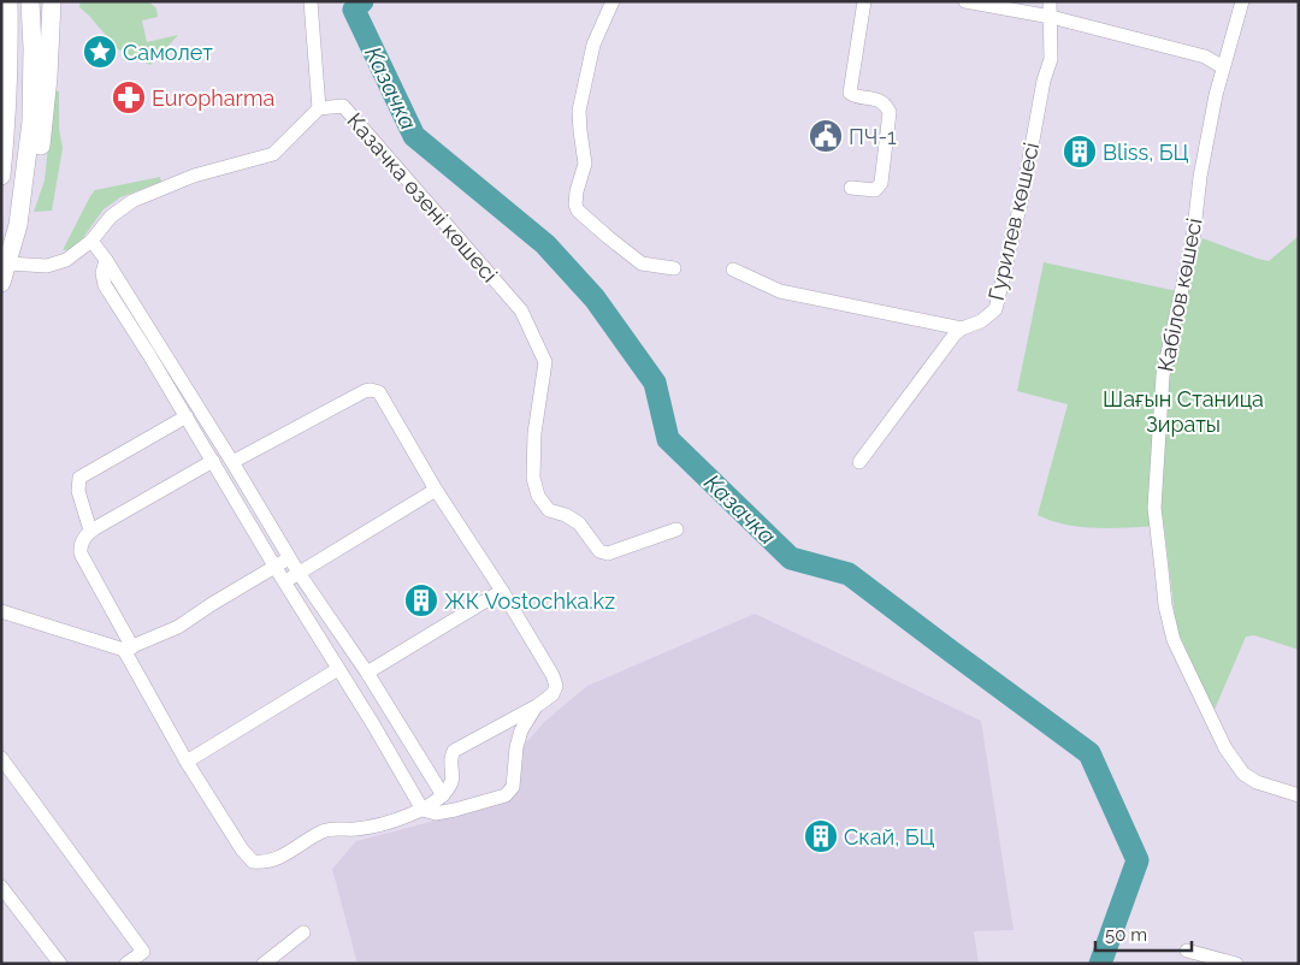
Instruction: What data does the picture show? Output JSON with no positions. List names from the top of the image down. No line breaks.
{"streets":{"street":["Казачка өзені көшесі","Гурилев көшесі","Кабілов көшесі"]},"water":["Казачка"],"parks":["Шағын Станица Зираты"],"places":{"place":["Самолет"],"pharmacy":["Europharma"],"public building":["ПЧ-1"],"building":["Bliss, БЦ","ЖК Vostochka.kz","Скай, БЦ"]},"scale_bar":"50 m"}
